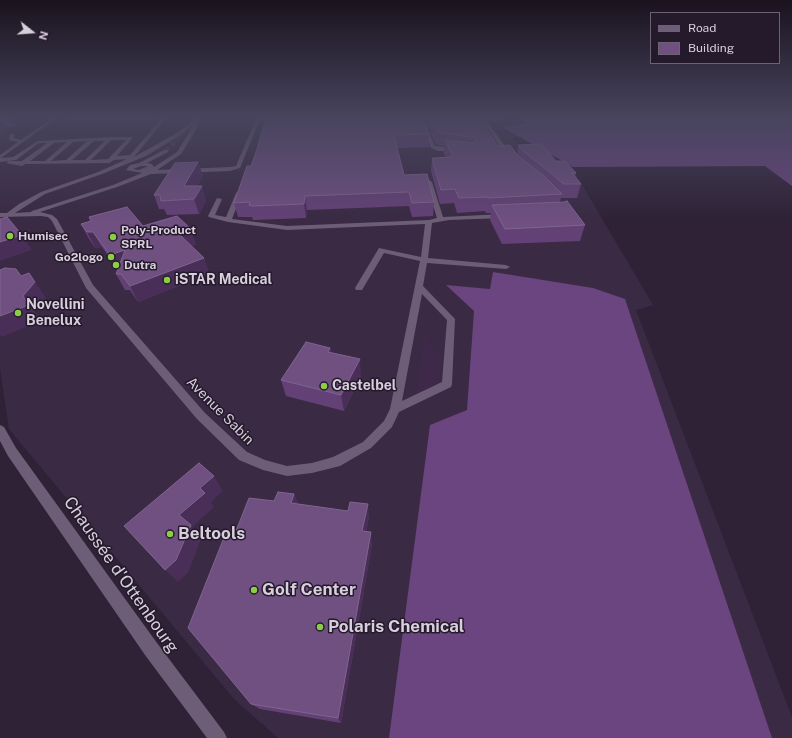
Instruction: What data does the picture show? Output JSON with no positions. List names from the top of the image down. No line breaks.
{"streets":{"street":["Avenue Sabin","Chaussée d'Ottenbourg"]},"places":["Humisec","Poly-Product SPRL","Go2logo","Dutra","iSTAR Medical","Novellini Benelux","Castelbel","Beltools","Golf Center","Polaris Chemical"],"legend":["Road","Building"],"north":"right"}
